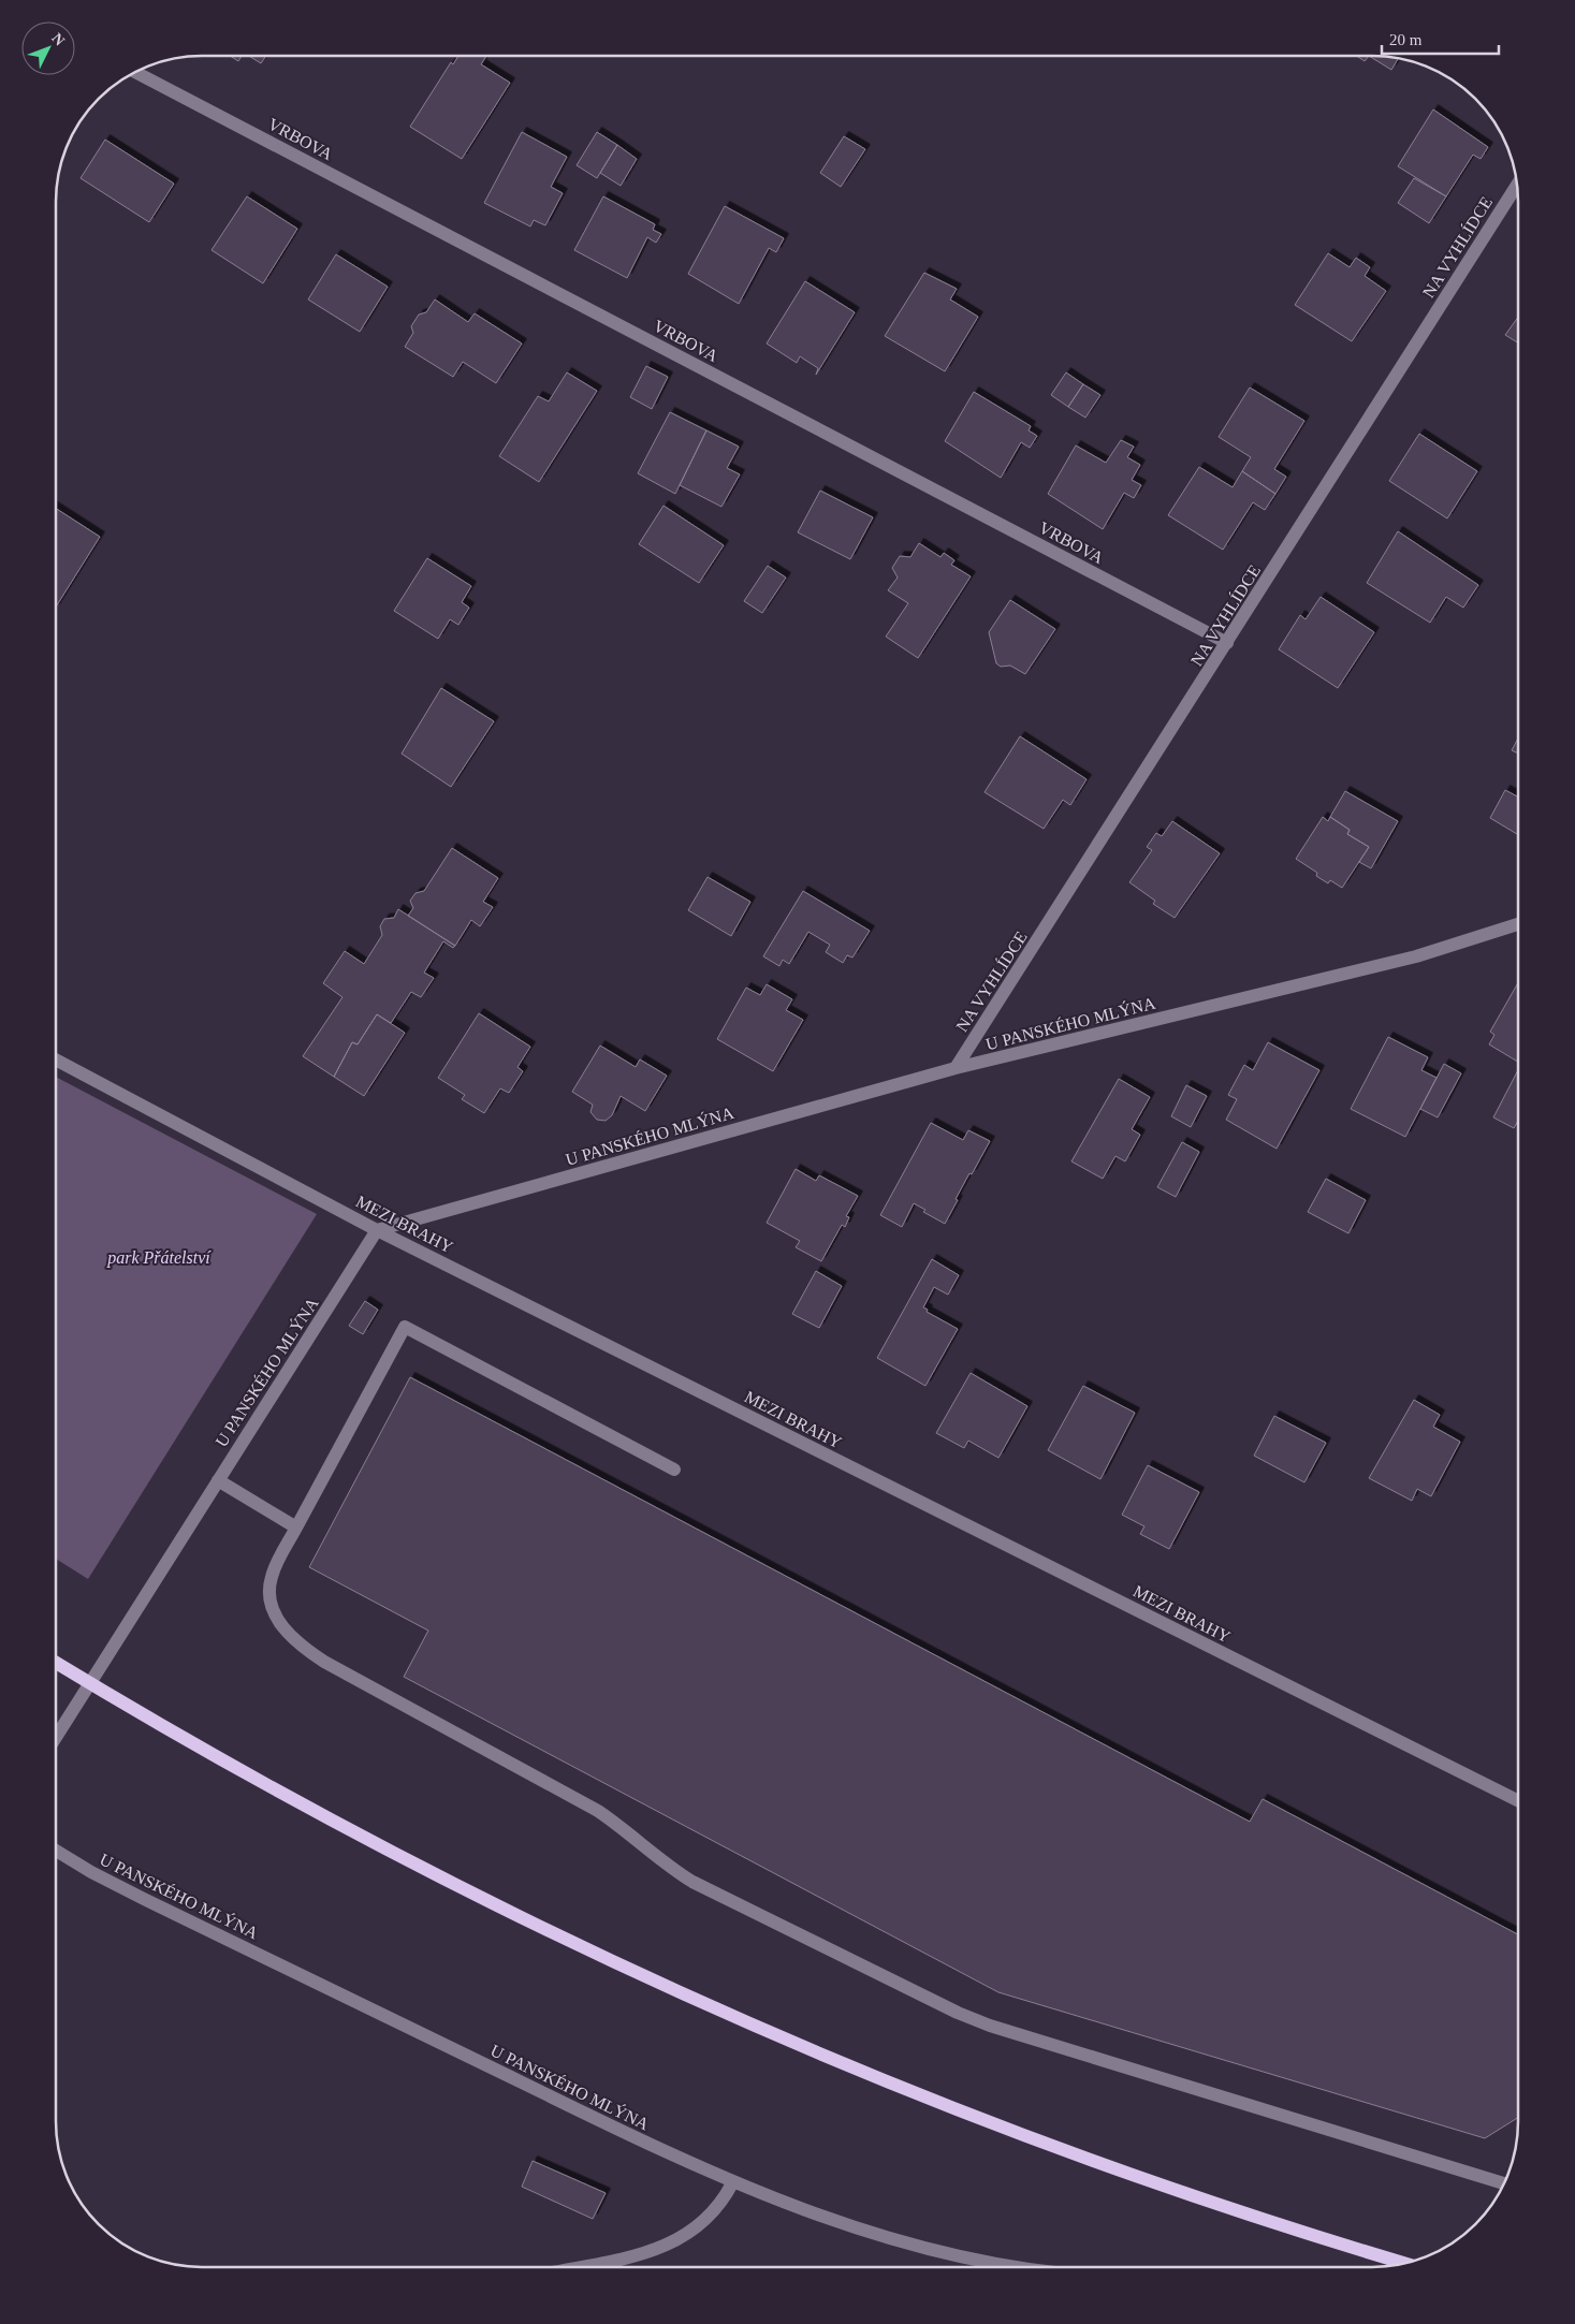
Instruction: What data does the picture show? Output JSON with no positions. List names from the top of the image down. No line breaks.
{"streets":{"street":["VRBOVA","NA VYHLÍDCE","U PANSKÉHO MLÝNA","MEZI BRAHY"]},"crossings":[["VRBOVA","NA VYHLÍDCE"],["NA VYHLÍDCE","U PANSKÉHO MLÝNA"],["U PANSKÉHO MLÝNA","MEZI BRAHY"]],"parks":["park Přátelství"],"scale_bar":"20 m","north":"top right"}
